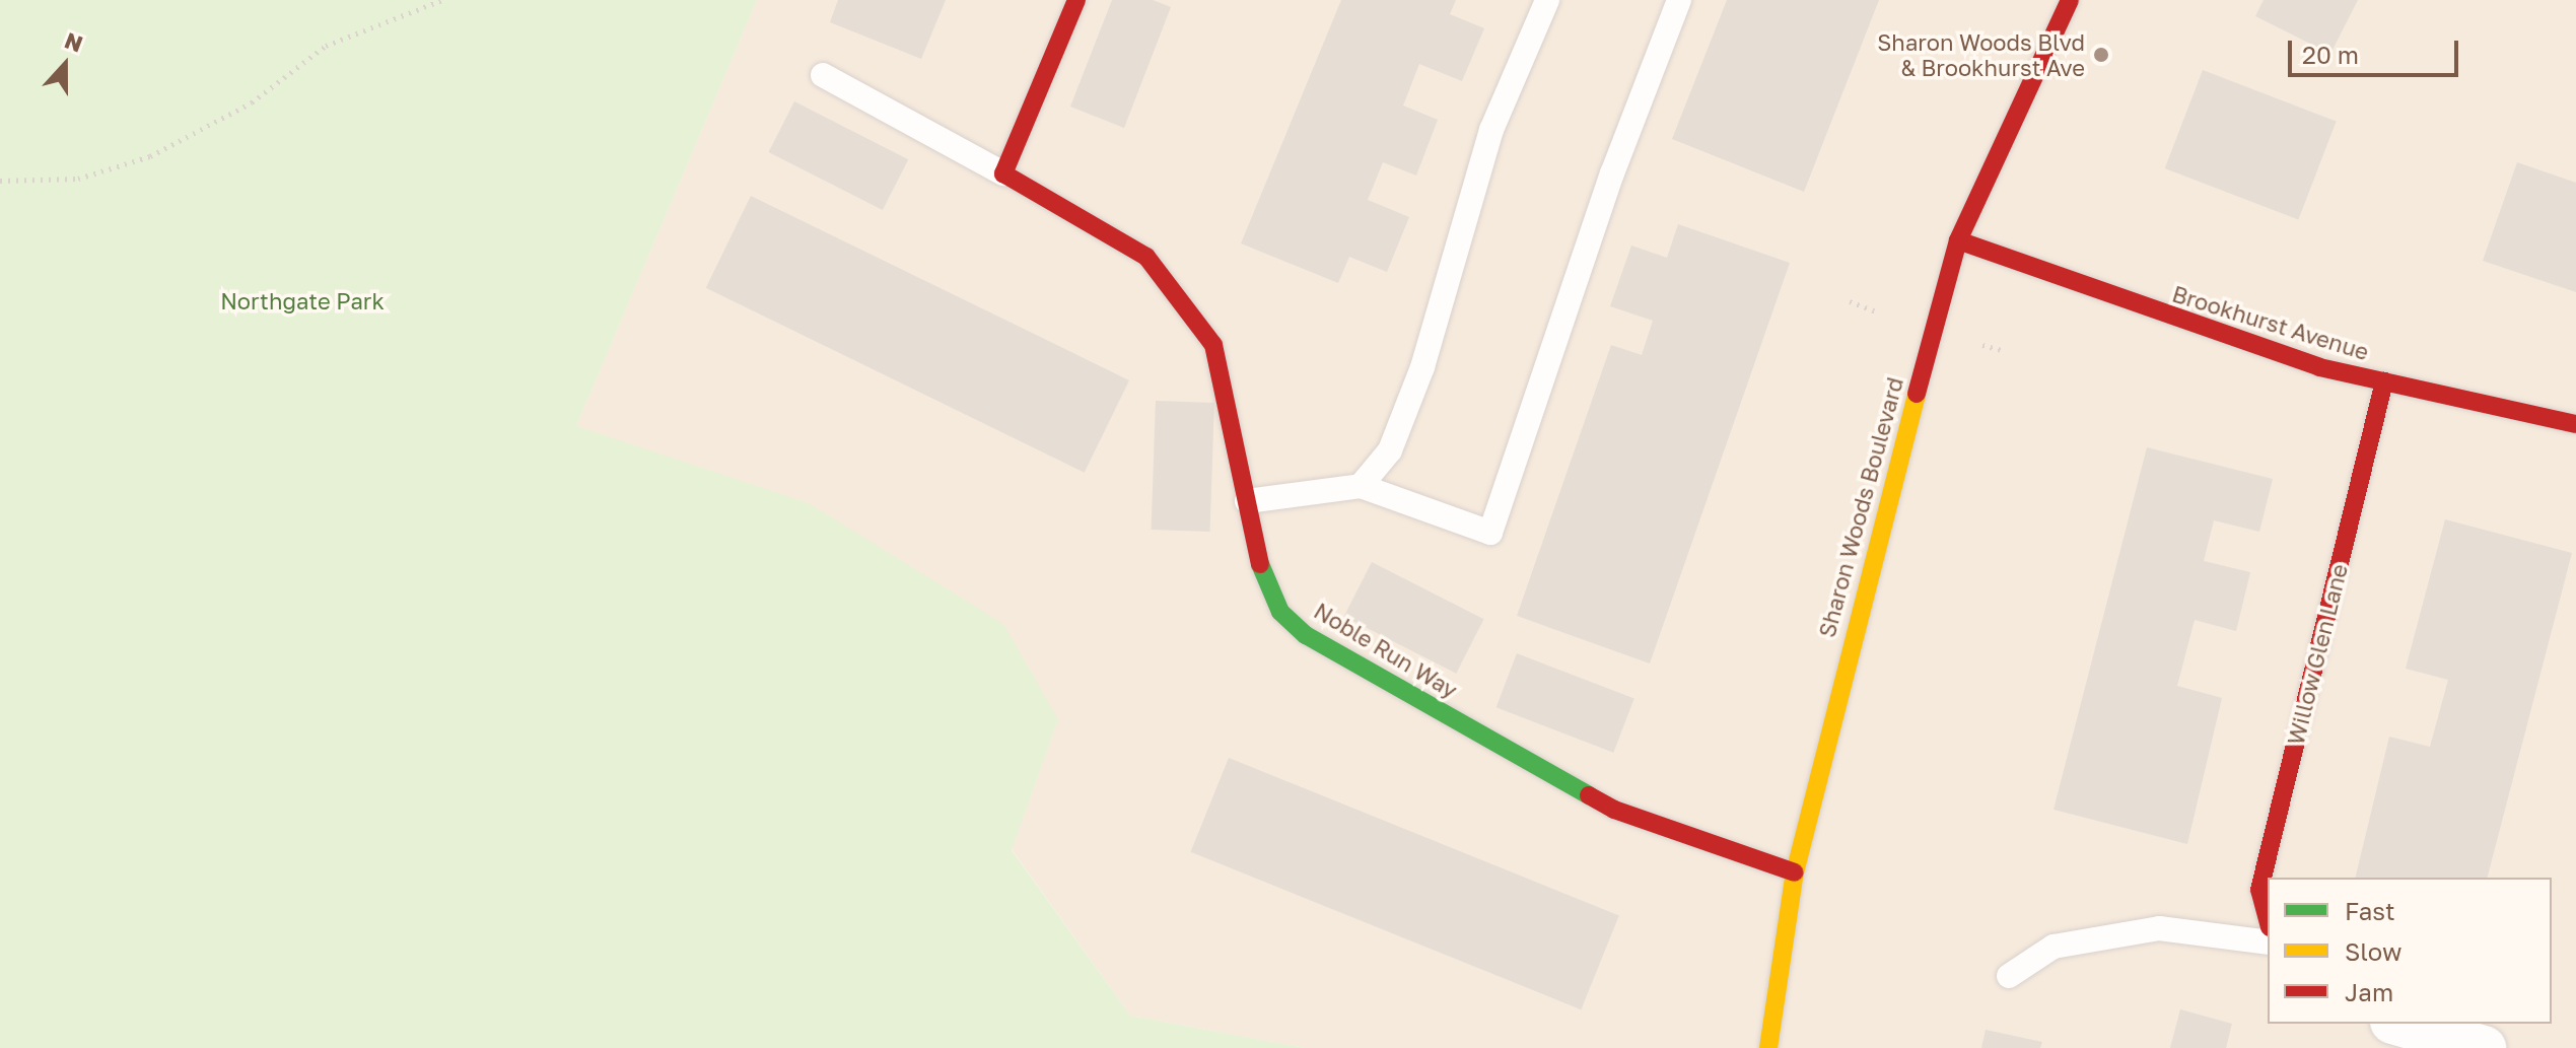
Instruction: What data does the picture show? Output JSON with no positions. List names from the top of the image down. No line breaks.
{"streets":{"street":["Brookhurst Avenue","Sharon Woods Boulevard","Noble Run Way","Willow Glen Lane"]},"crossings":[["Brookhurst Avenue","Sharon Woods Boulevard"],["Brookhurst Avenue","Willow Glen Lane"],["Sharon Woods Boulevard","Noble Run Way"]],"parks":["Northgate Park"],"places":["Sharon Woods Blvd & Brookhurst Ave"],"legend":["Fast","Slow","Jam"],"scale_bar":"20 m","north":"top"}
